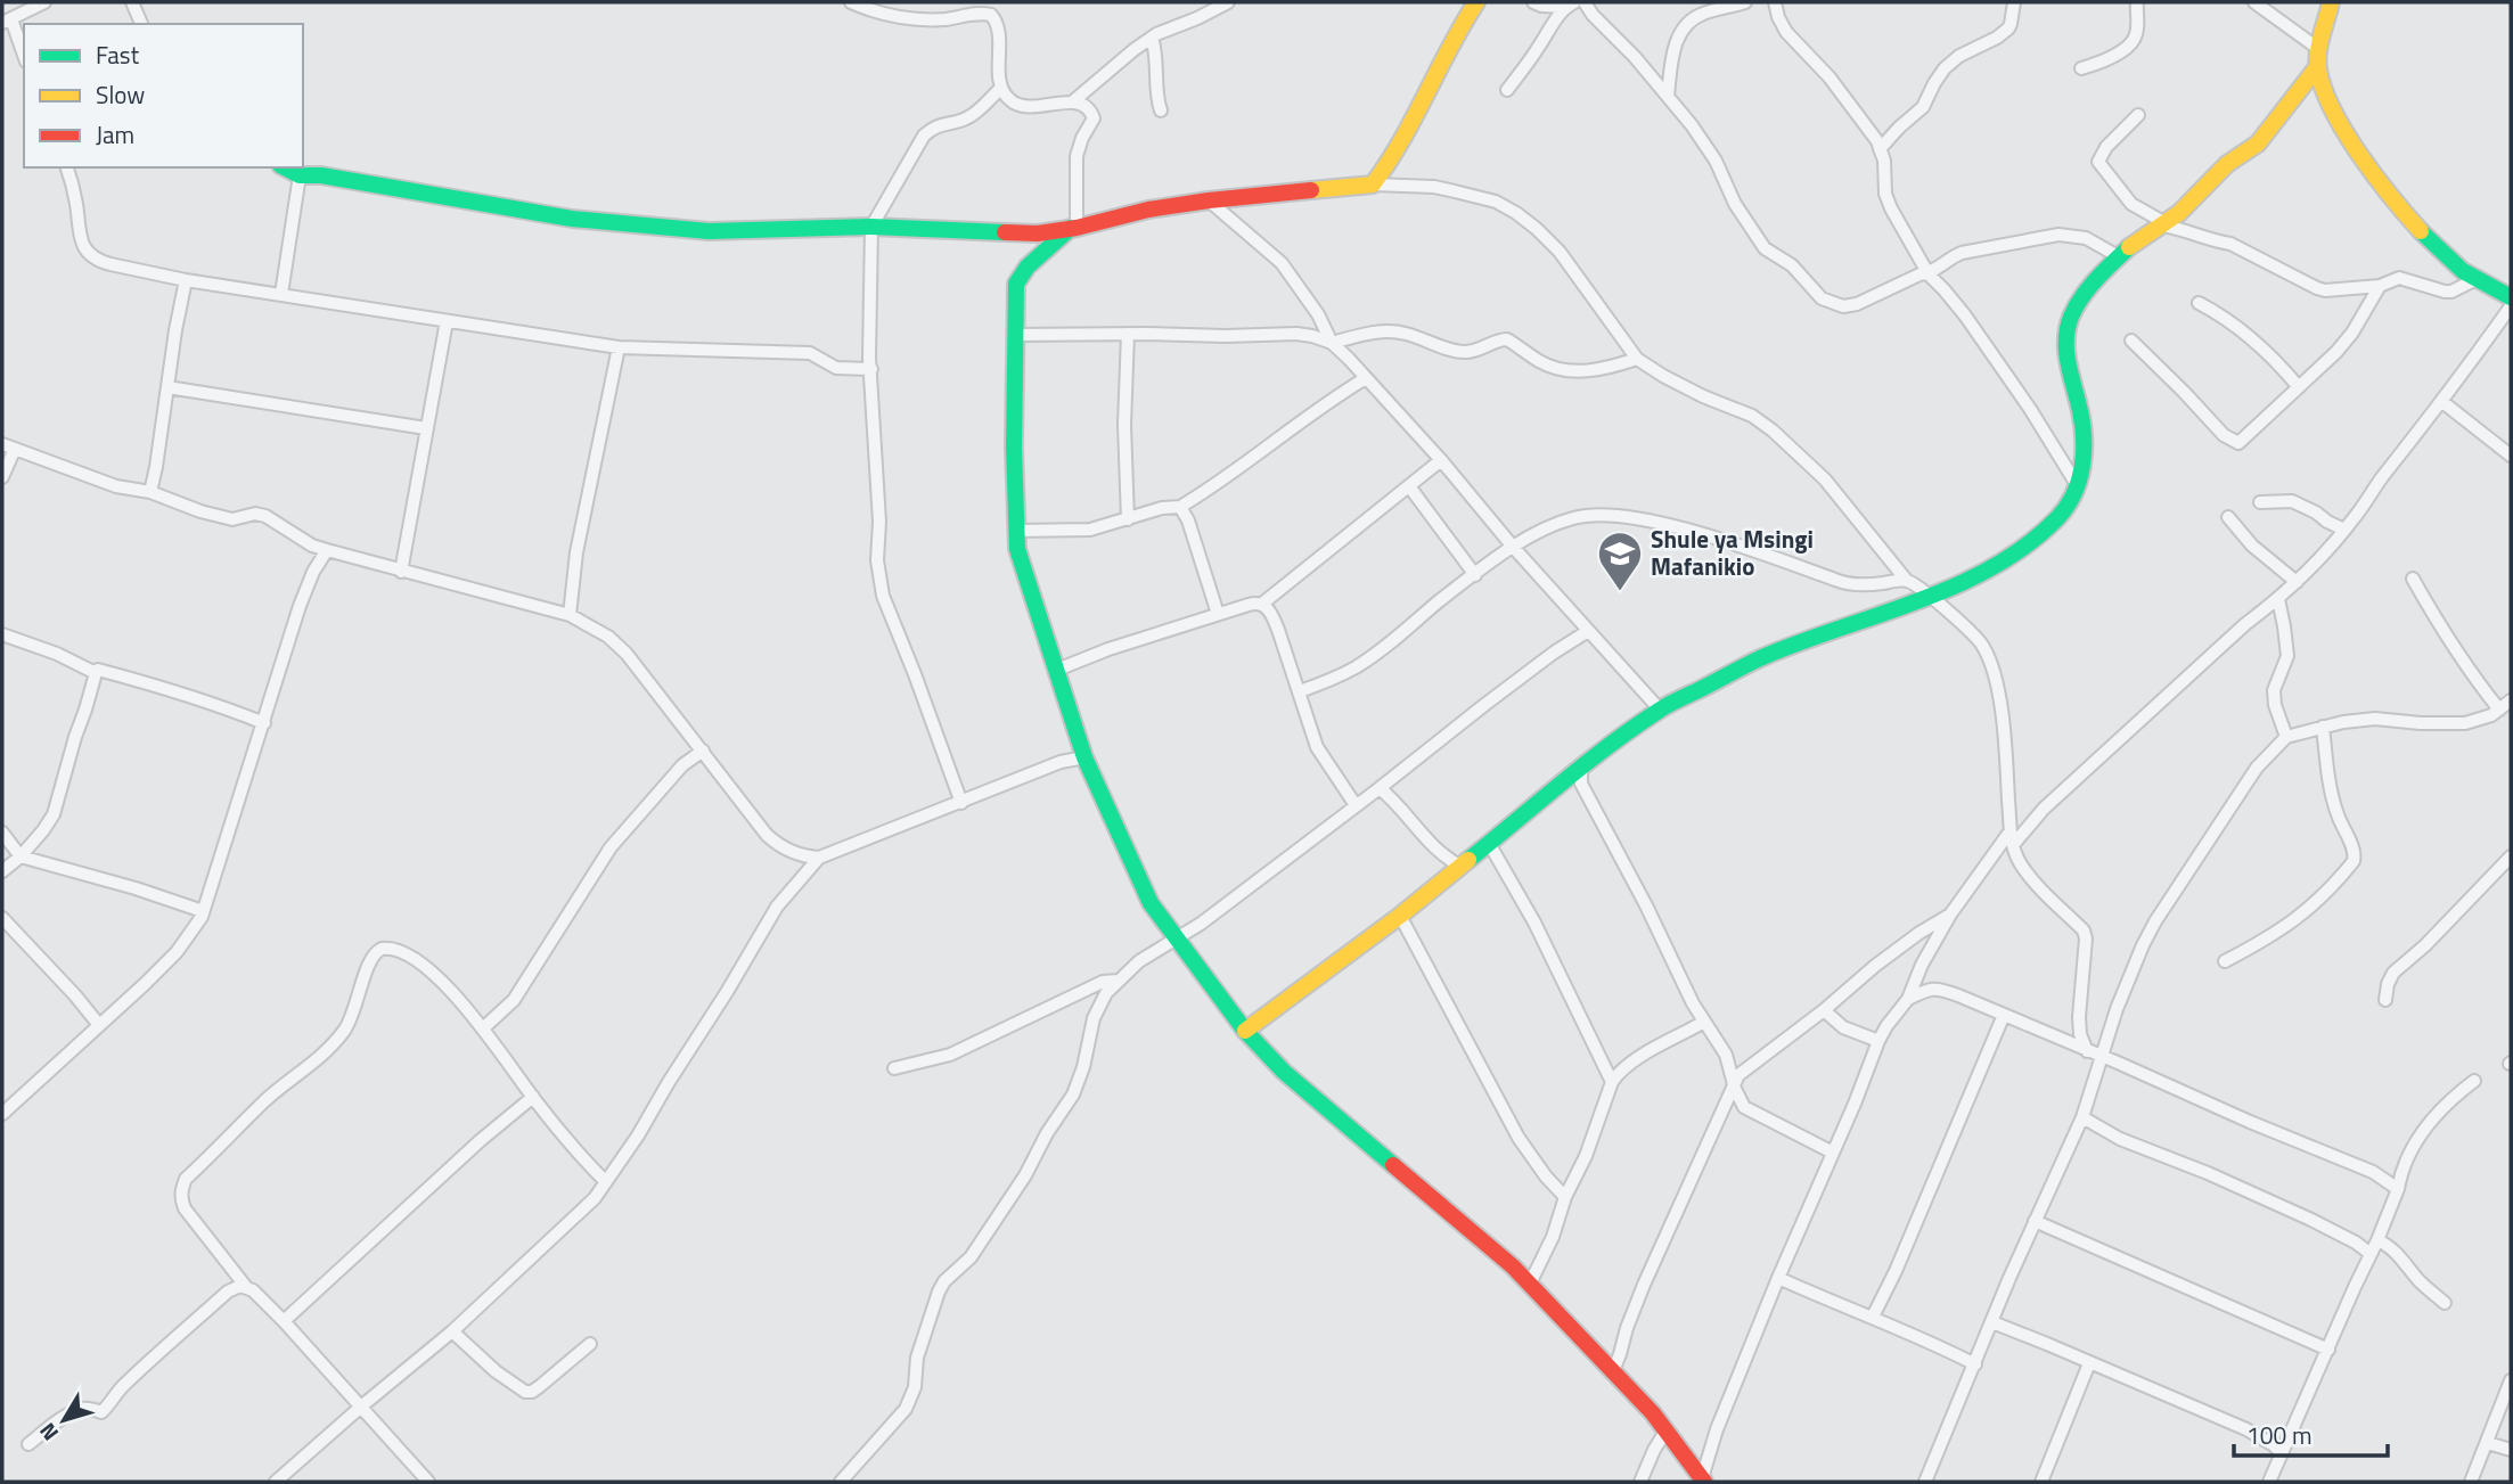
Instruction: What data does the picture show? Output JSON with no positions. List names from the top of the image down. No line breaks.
{"places":{"school or university":["Shule ya Msingi Mafanikio"]},"legend":["Fast","Slow","Jam"],"scale_bar":"100 m","north":"bottom left"}
